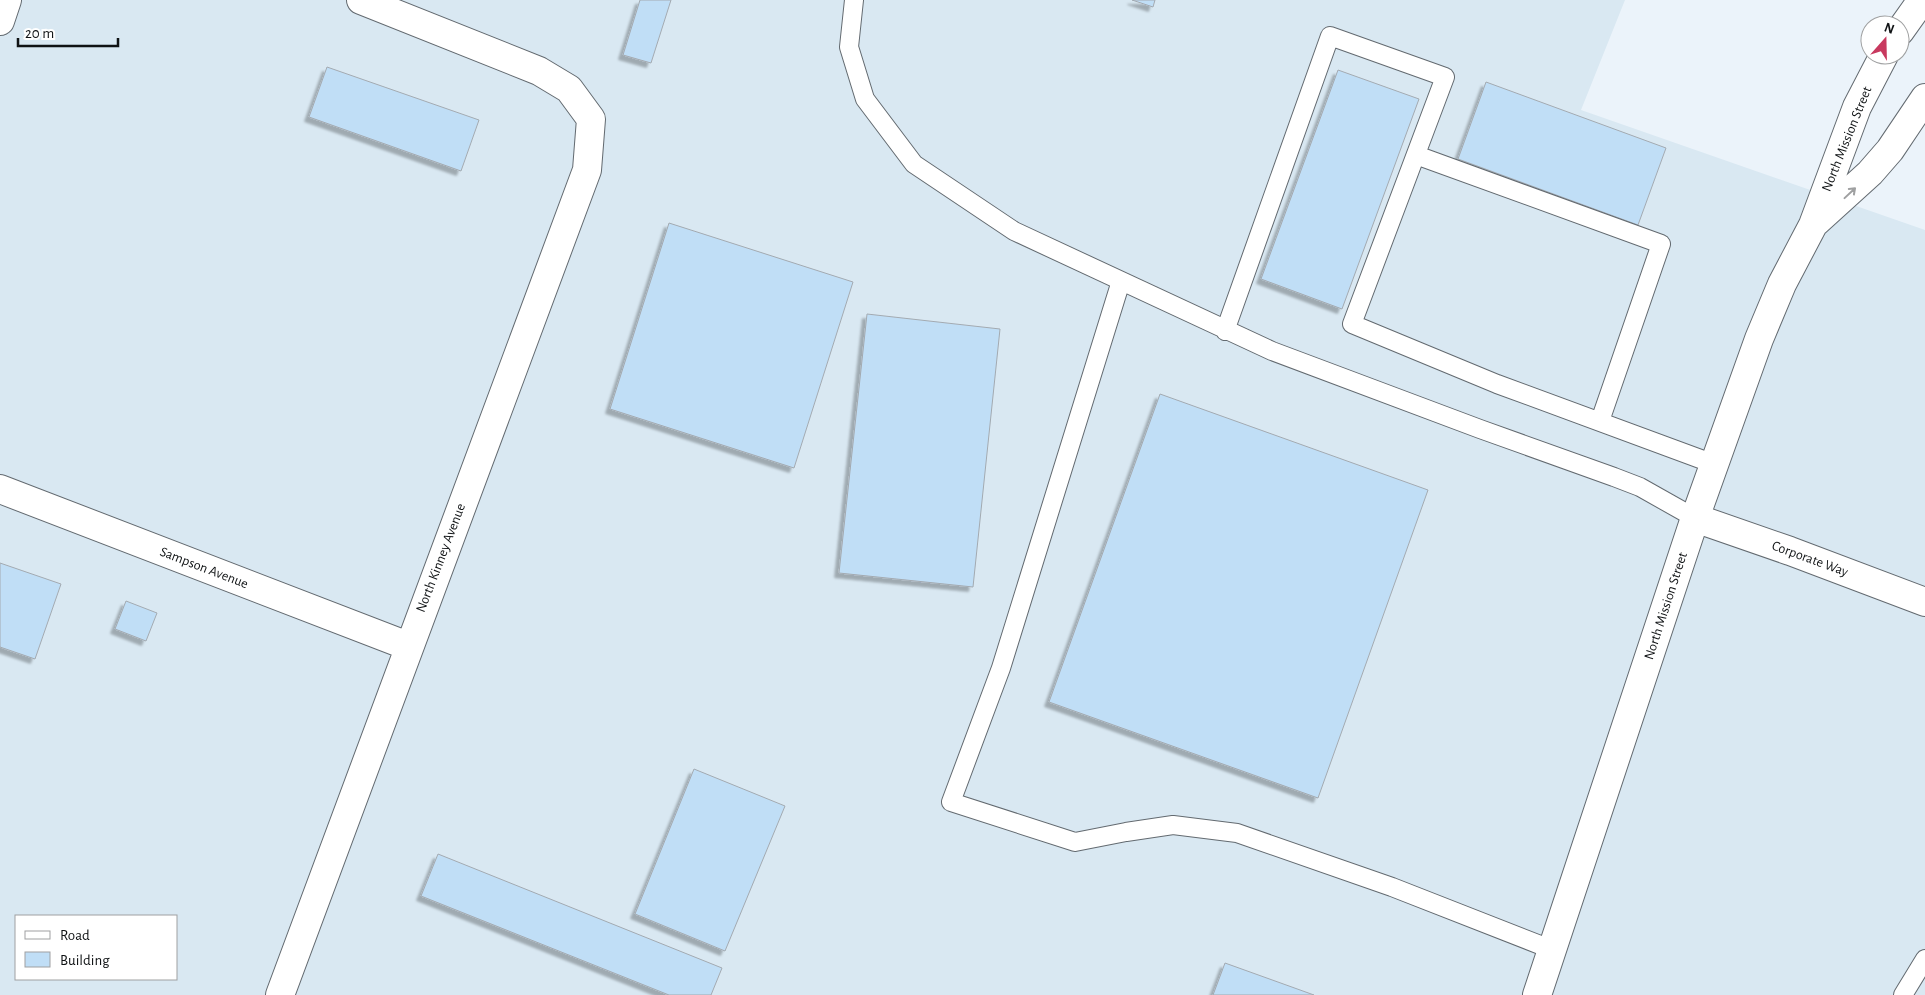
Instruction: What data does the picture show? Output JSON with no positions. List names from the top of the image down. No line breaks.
{"streets":{"street":["North Mission Street","North Kinney Avenue","Corporate Way","Sampson Avenue"]},"crossings":[["North Mission Street","Corporate Way"],["North Kinney Avenue","Sampson Avenue"]],"legend":["Road","Building"],"scale_bar":"20 m","north":"top"}
